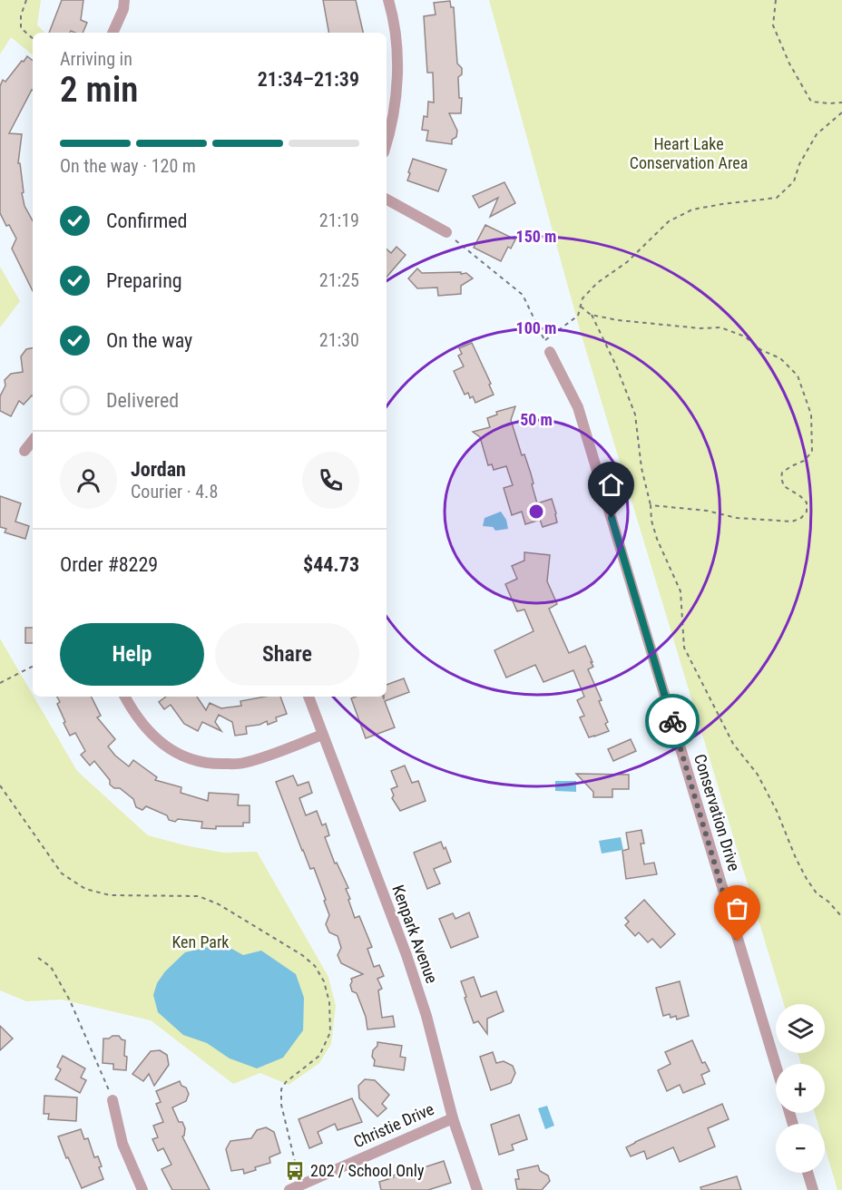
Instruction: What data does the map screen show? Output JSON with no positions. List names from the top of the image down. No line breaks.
{"streets":{"street":["Conservation Drive","Kenpark Avenue","Christie Drive"]},"crossings":[["Kenpark Avenue","Christie Drive"]],"parks":["Heart Lake Conservation Area","Ken Park"],"places":{"bus stop":["202 / School Only"]},"page":{"heading":["2 min","Arriving in","21:34–21:39"],"panel":["Jordan","Courier · 4.8","Order #8229","$44.73"],"bar":"On the way · 120 m","list":[["Confirmed","21:19"],["Preparing","21:25"],["On the way","21:30"],"Delivered"],"buttons":["Help","Share"],"map_buttons":["+","−"]},"rings":["150 m","100 m","50 m"]}
